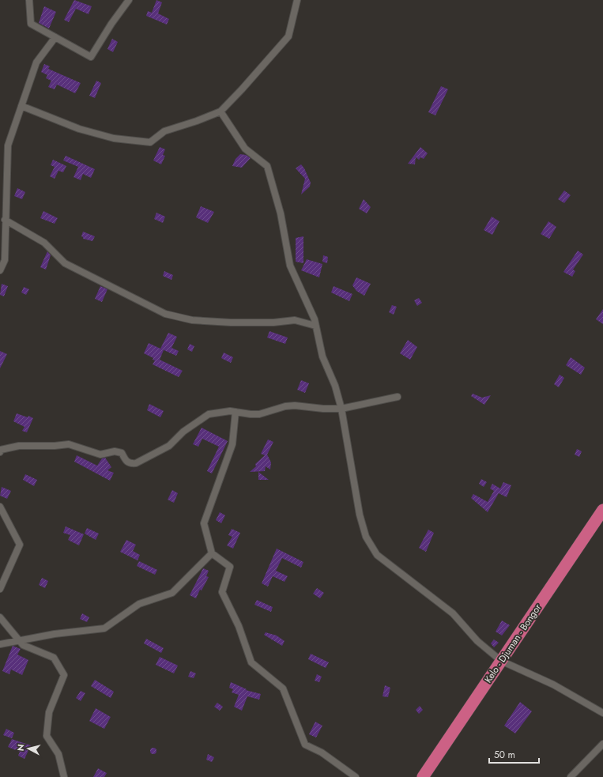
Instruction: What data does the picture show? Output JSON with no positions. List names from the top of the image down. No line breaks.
{"streets":{"highway":["Kelo - Djuman - Bongor"]},"scale_bar":"50 m","north":"left"}
